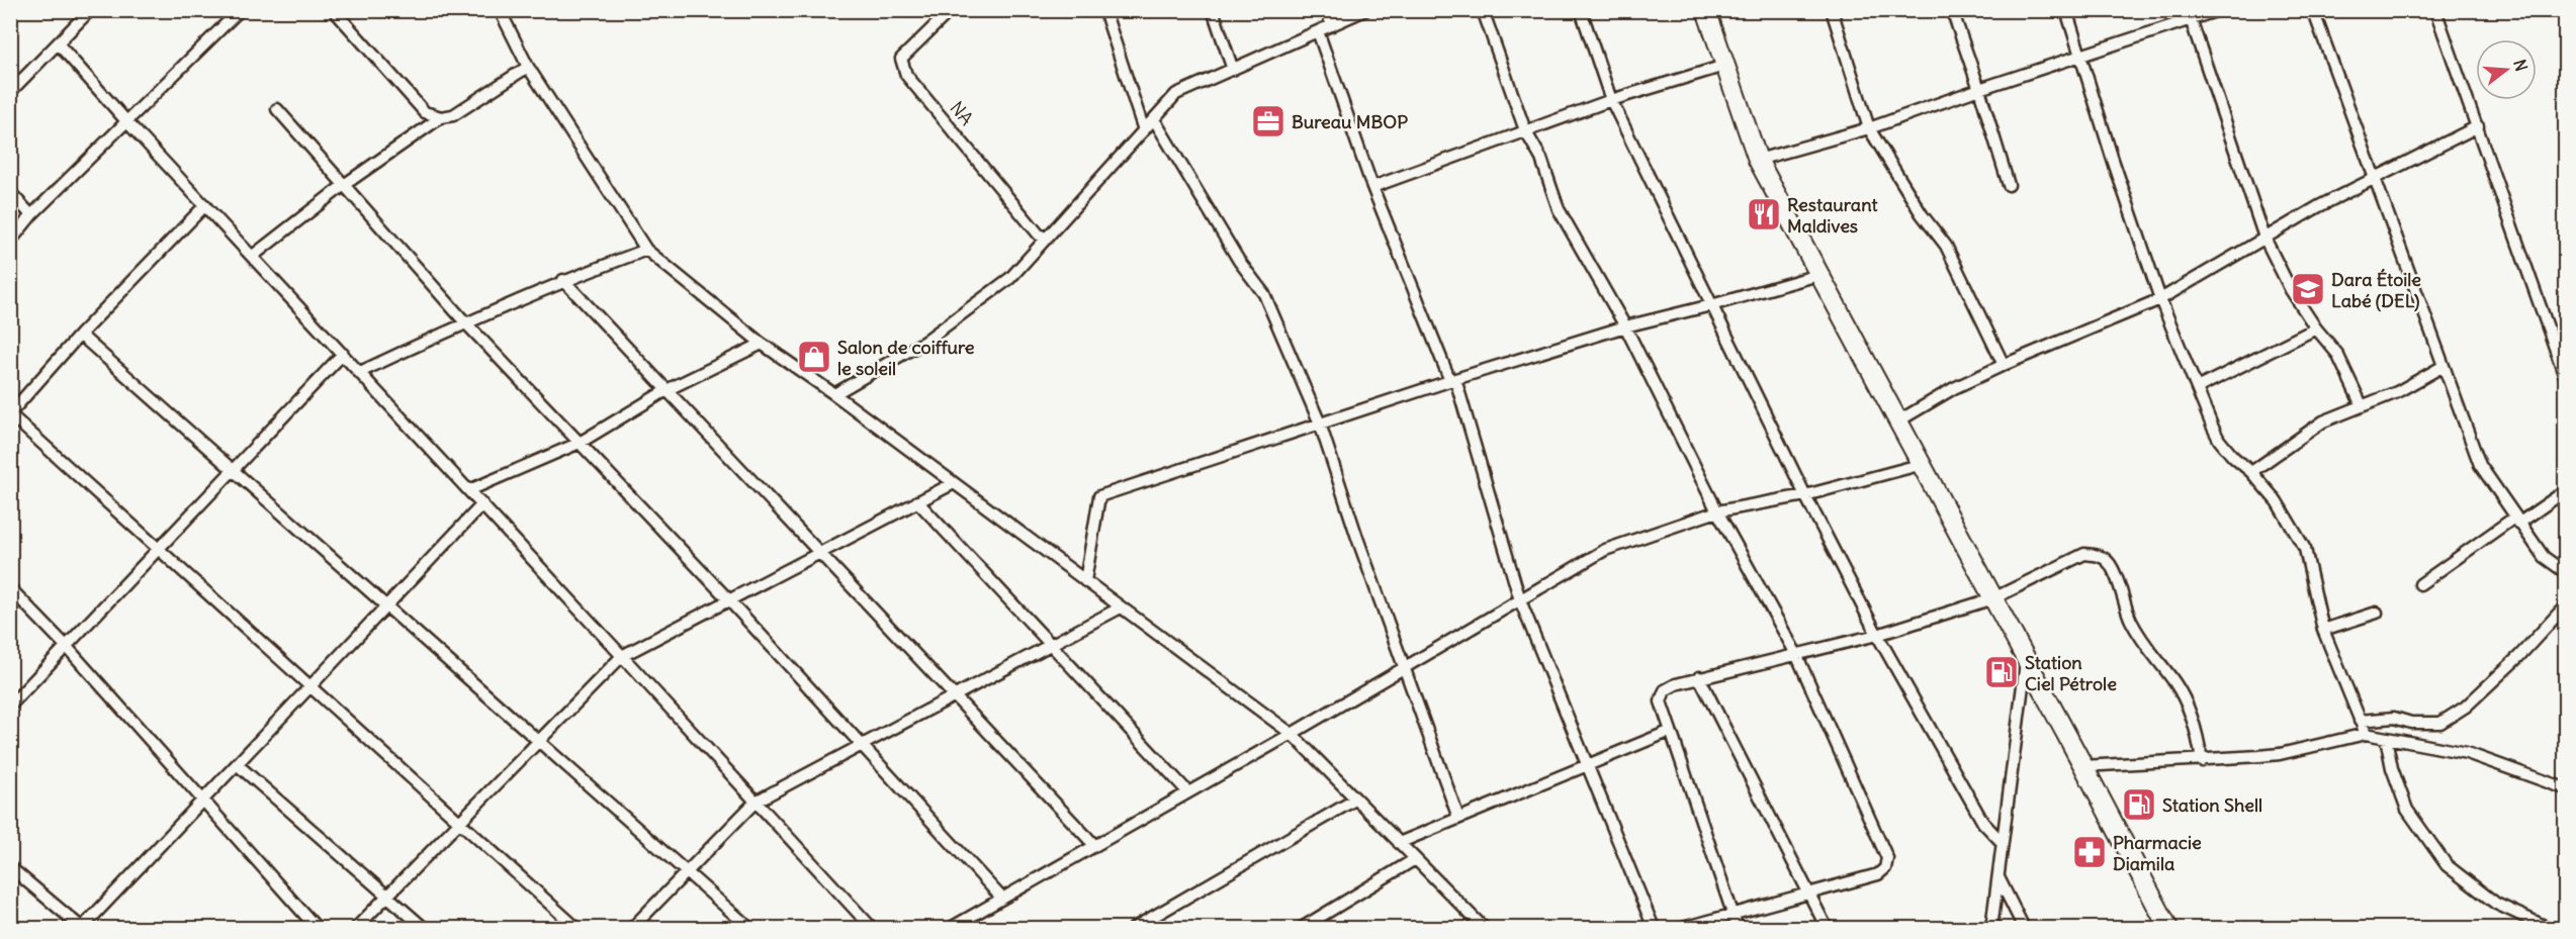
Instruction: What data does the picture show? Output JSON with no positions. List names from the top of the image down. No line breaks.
{"streets":{"street":["NA"]},"places":{"office":["Bureau MBOP"],"restaurant":["Restaurant Maldives"],"school or university":["Dara Étoile Labé (DEL)"],"shop":["Salon de coiffure le soleil"],"fuel station":["Station Ciel Pétrole","Station Shell"],"pharmacy":["Pharmacie Diamila"]},"north":"right"}
